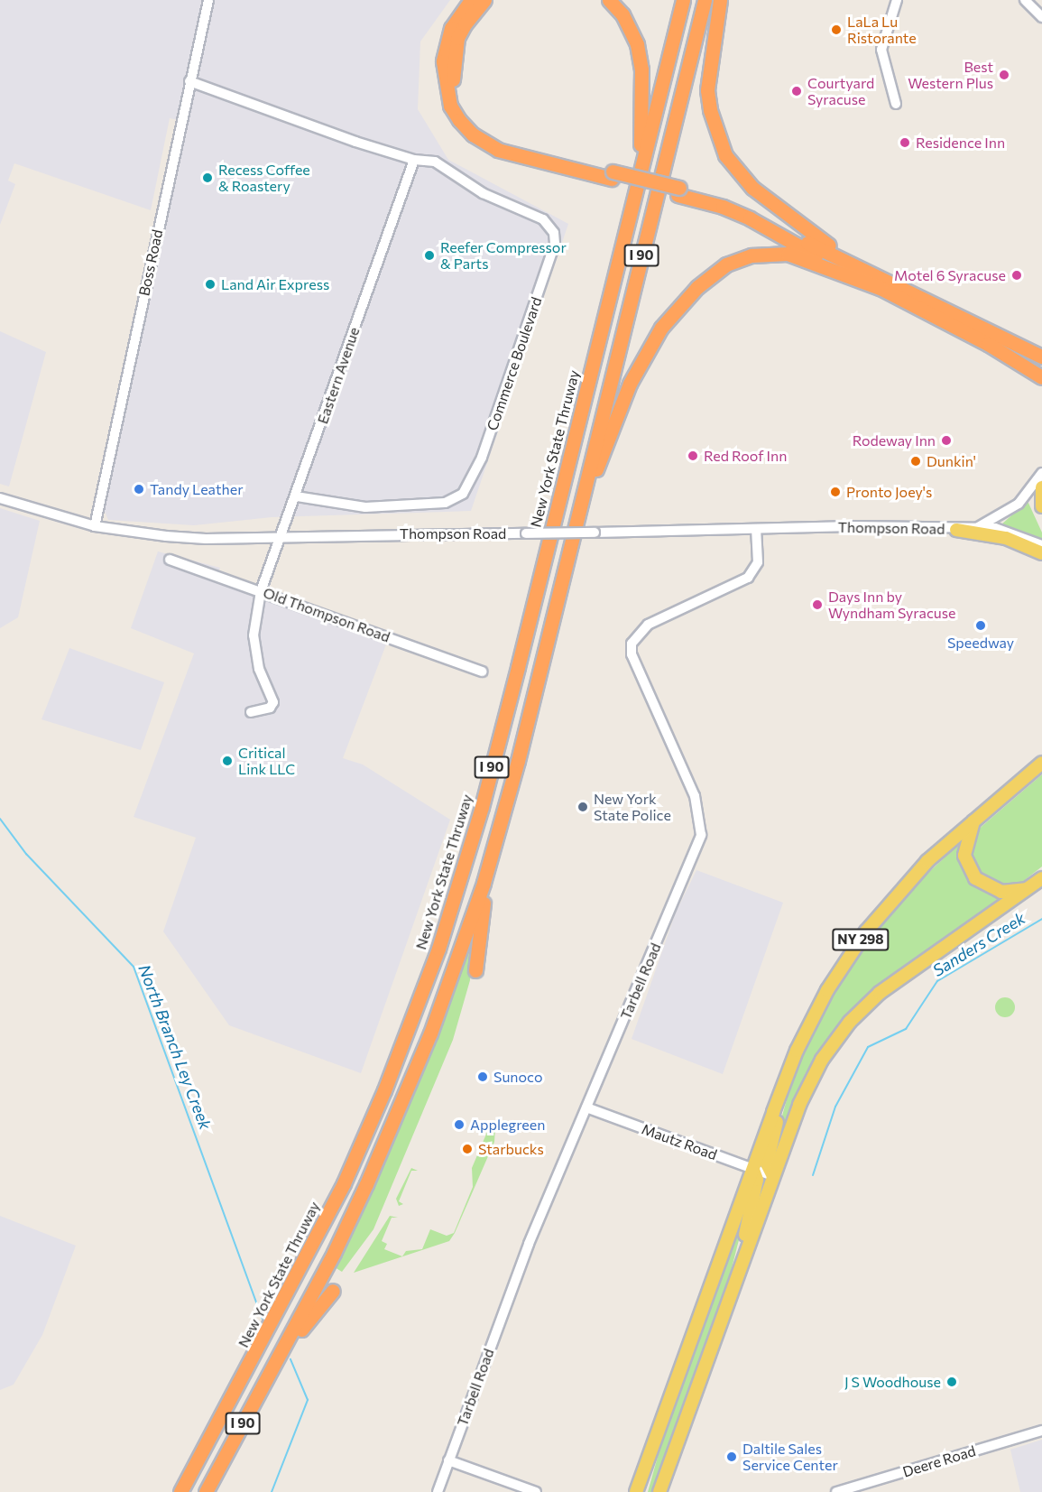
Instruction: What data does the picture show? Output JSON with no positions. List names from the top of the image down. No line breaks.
{"streets":{"highway":["I 90","New York State Thruway"],"main road":["NY 298"],"street":["Boss Road","Commerce Boulevard","Eastern Avenue","Thompson Road","Old Thompson Road","Tarbell Road","Mautz Road","Deere Road"]},"crossings":[["Boss Road","Commerce Boulevard"],["Boss Road","Thompson Road"],["Commerce Boulevard","Eastern Avenue"],["Eastern Avenue","Thompson Road"],["Eastern Avenue","Old Thompson Road"],["Thompson Road","Tarbell Road"],["NY 298","Mautz Road"],["Tarbell Road","Mautz Road"]],"water":["Sanders Creek","North Branch Ley Creek"],"places":["LaLa Lu Ristorante","Best Western Plus","Courtyard Syracuse","Residence Inn","Recess Coffee & Roastery","Reefer Compressor & Parts","Motel 6 Syracuse","Land Air Express","Rodeway Inn","Red Roof Inn","Dunkin'","Tandy Leather","Pronto Joey's","Days Inn by Wyndham Syracuse","Speedway","Critical Link LLC","New York State Police","Sunoco","Applegreen","Starbucks","J S Woodhouse","Daltile Sales Service Center"]}
